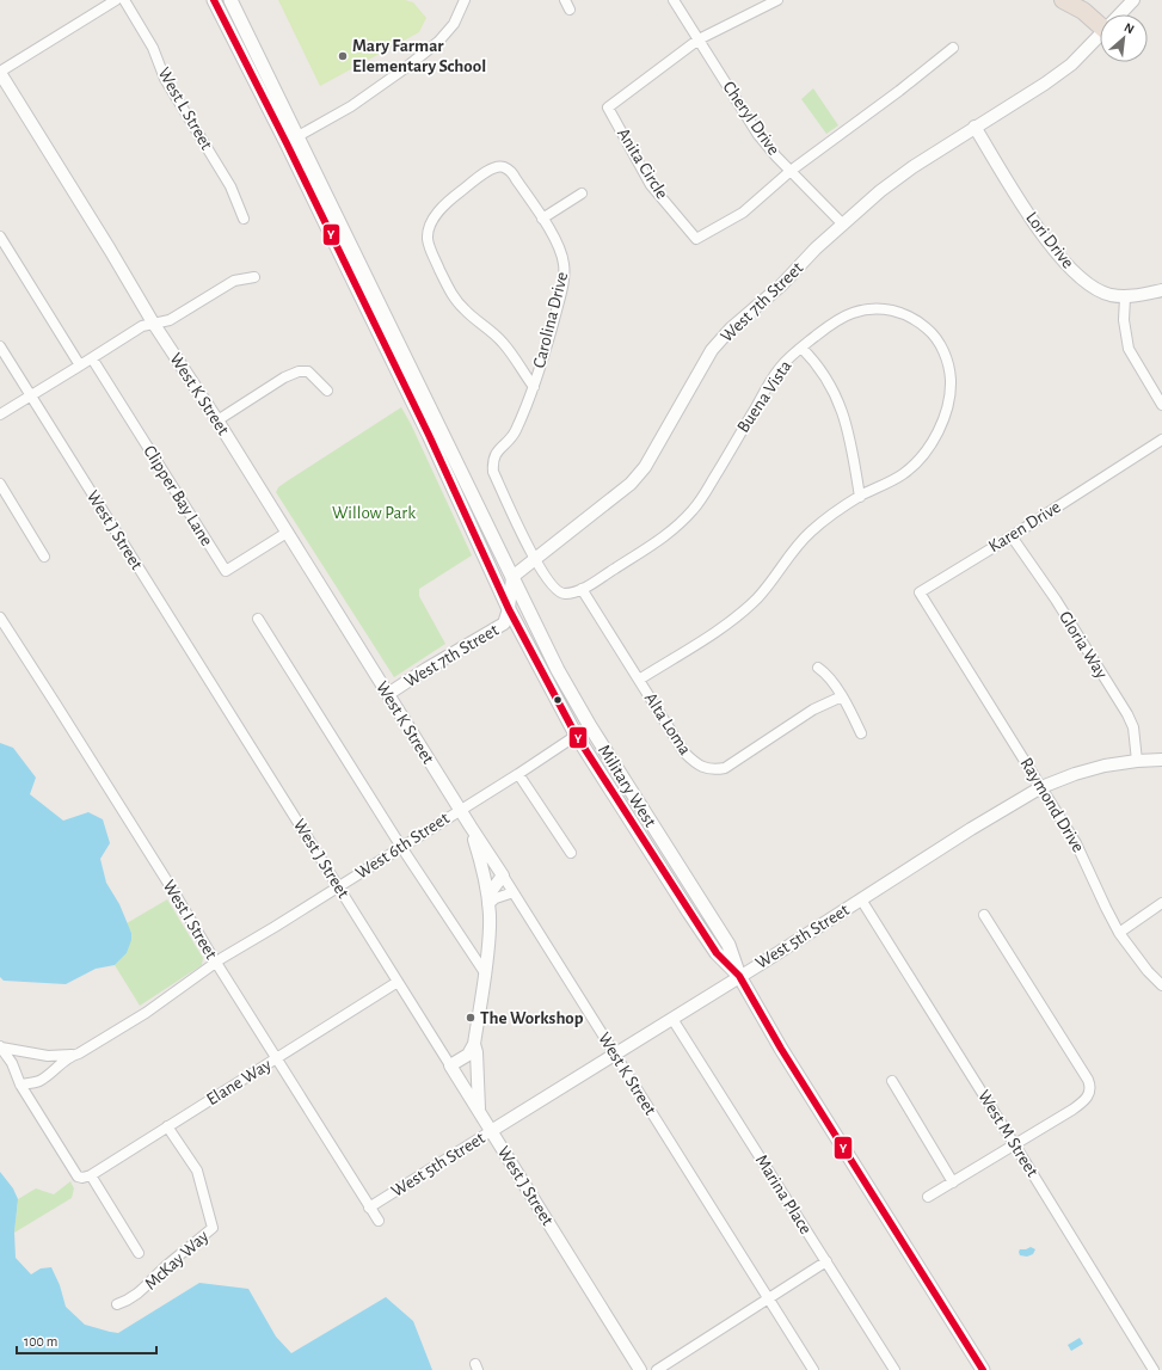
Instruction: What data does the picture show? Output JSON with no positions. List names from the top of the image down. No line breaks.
{"streets":{"main road":["Military West"],"street":["West L Street","Cheryl Drive","Anita Circle","Lori Drive","West 7th Street","Carolina Drive","West K Street","Buena Vista","Clipper Bay Lane","Karen Drive","West J Street","Gloria Way","Alta Loma","Raymond Drive","West 6th Street","West I Street","West 5th Street","Elane Way","West M Street","Marina Place","McKay Way"]},"crossings":[["Cheryl Drive","Anita Circle"],["Cheryl Drive","West 7th Street"],["Lori Drive","West 7th Street"],["West 7th Street","Carolina Drive"],["West 7th Street","West K Street"],["West 7th Street","Buena Vista"],["West 7th Street","Military West"],["Carolina Drive","Buena Vista"],["West K Street","Clipper Bay Lane"],["West K Street","West 6th Street"],["West K Street","West 5th Street"],["Buena Vista","Alta Loma"],["Karen Drive","Gloria Way"],["Karen Drive","Raymond Drive"],["West J Street","West 6th Street"],["West J Street","West 5th Street"],["West J Street","Elane Way"],["Gloria Way","West 5th Street"],["Military West","West 6th Street"],["Military West","West 5th Street"],["Raymond Drive","West 5th Street"],["West 6th Street","West I Street"],["West 6th Street","Elane Way"],["West I Street","West 5th Street"],["West I Street","Elane Way"],["West 5th Street","West M Street"],["West 5th Street","Marina Place"],["Elane Way","McKay Way"]],"parks":["Willow Park"],"places":["Mary Farmar Elementary School","The Workshop"],"lines":["transit line Y"],"scale_bar":"100 m","north":"top right"}
